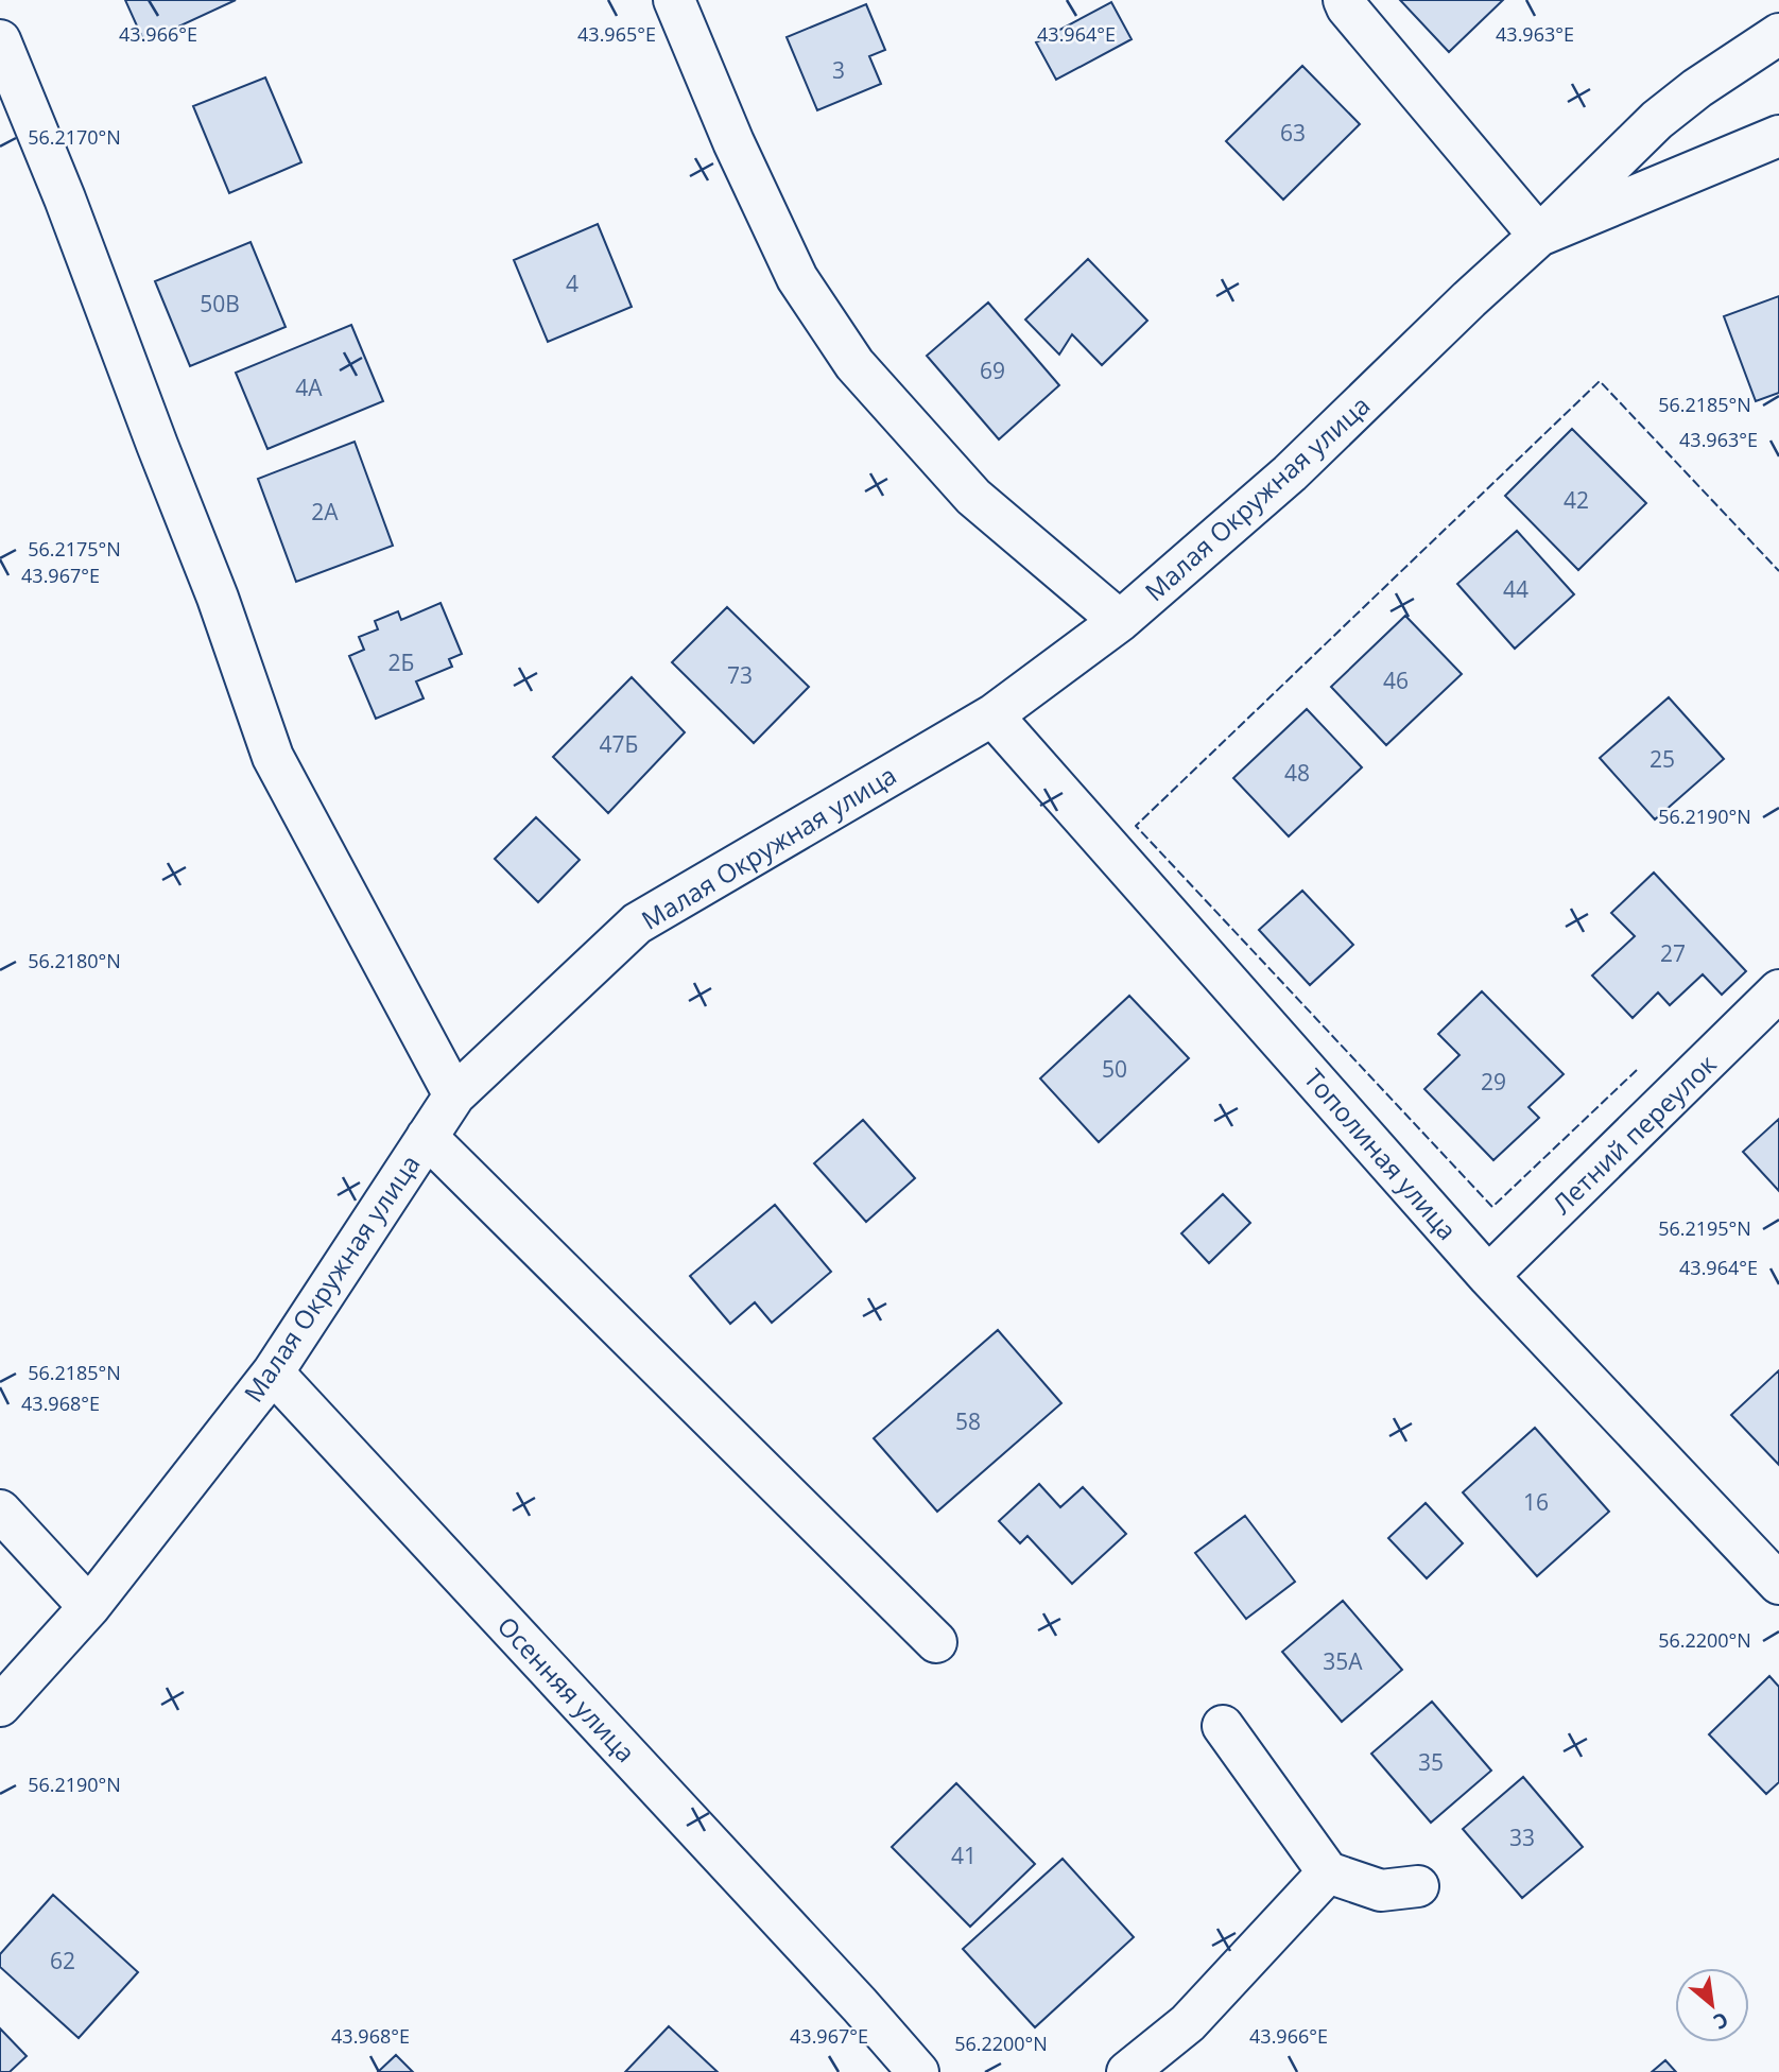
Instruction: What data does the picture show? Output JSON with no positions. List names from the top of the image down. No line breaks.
{"streets":{"street":["Малая Окружная улица","Летний переулок","Тополиная улица","Осенняя улица"]},"crossings":[["Малая Окружная улица","Тополиная улица"],["Малая Окружная улица","Осенняя улица"],["Летний переулок","Тополиная улица"]],"house_numbers":["3","63","4","50В","69","4А","42","2А","44","2Б","73","46","47Б","25","48","27","50","29","58","16","35А","35","33","41","62"],"north":"bottom right","coordinates":["43.966°E","43.965°E","43.964°E","43.963°E","56.2170°N","56.2185°N","56.2175°N","43.967°E","56.2190°N","56.2180°N","56.2195°N","43.968°E","56.2200°N"]}
